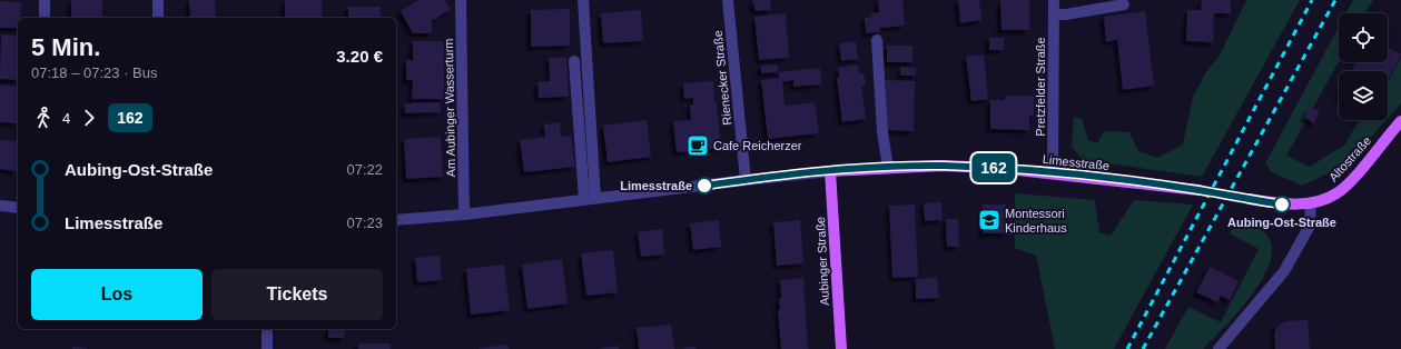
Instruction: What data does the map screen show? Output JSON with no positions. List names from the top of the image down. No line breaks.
{"streets":{"main road":["Altostraße","Limesstraße","Aubinger Straße"],"street":["Rienecker Straße","Pretzfelder Straße","Am Aubinger Wasserturm"]},"crossings":[["Rienecker Straße","Limesstraße"],["Pretzfelder Straße","Limesstraße"],["Am Aubinger Wasserturm","Limesstraße"],["Limesstraße","Aubinger Straße"]],"places":{"cafe":["Cafe Reicherzer"],"other":["Limesstraße","Aubing-Ost-Straße"],"school or university":["Montessori Kinderhaus"]},"lines":["bus line 162"],"page":{"on_map":"162","heading":["5 Min.","07:18 – 07:23 · Bus","3.20 €"],"legs":["4","162"],"list":[{"name":"Aubing-Ost-Straße","value":"07:22"},{"name":"Limesstraße","value":"07:23"}],"buttons":["Los","Tickets"]}}
